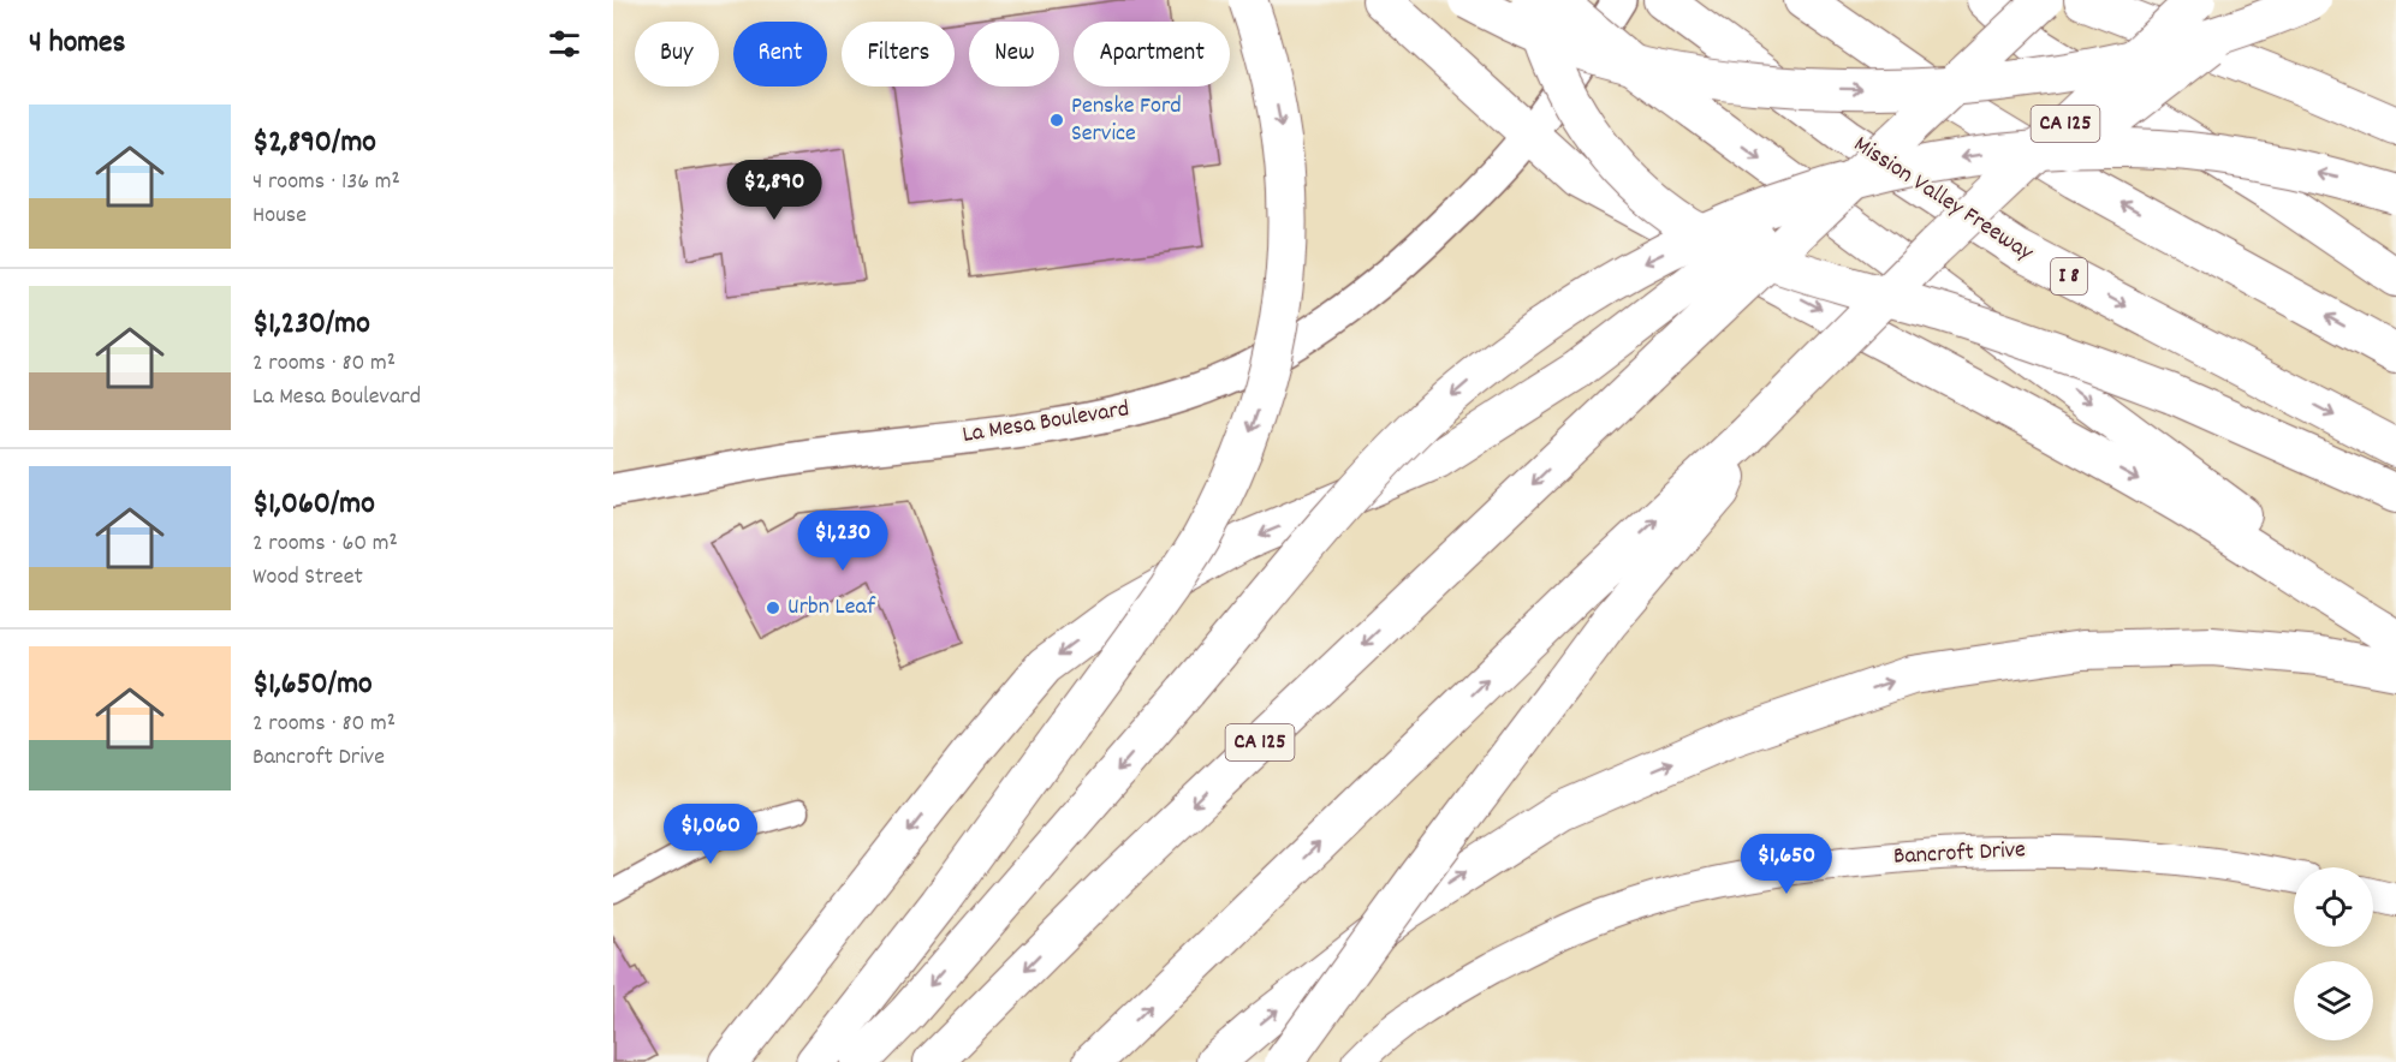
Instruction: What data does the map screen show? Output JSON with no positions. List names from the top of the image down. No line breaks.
{"streets":{"highway":["CA 125","Mission Valley Freeway","I 8"],"main road":["La Mesa Boulevard"],"street":["Bancroft Drive"]},"places":["Penske Ford Service","Urbn Leaf"],"page":{"heading":"4 homes","chip":["Buy","Rent","Filters","New","Apartment"],"list":[{"name":"$2,890/mo","note":"4 rooms · 136 m² · House"},{"name":"$1,230/mo","note":"2 rooms · 80 m² · La Mesa Boulevard"},{"name":"$1,060/mo","note":"2 rooms · 60 m² · Wood Street"},{"name":"$1,650/mo","note":"2 rooms · 80 m² · Bancroft Drive"}],"price":["$2,890","$1,230","$1,060","$1,650"]}}
